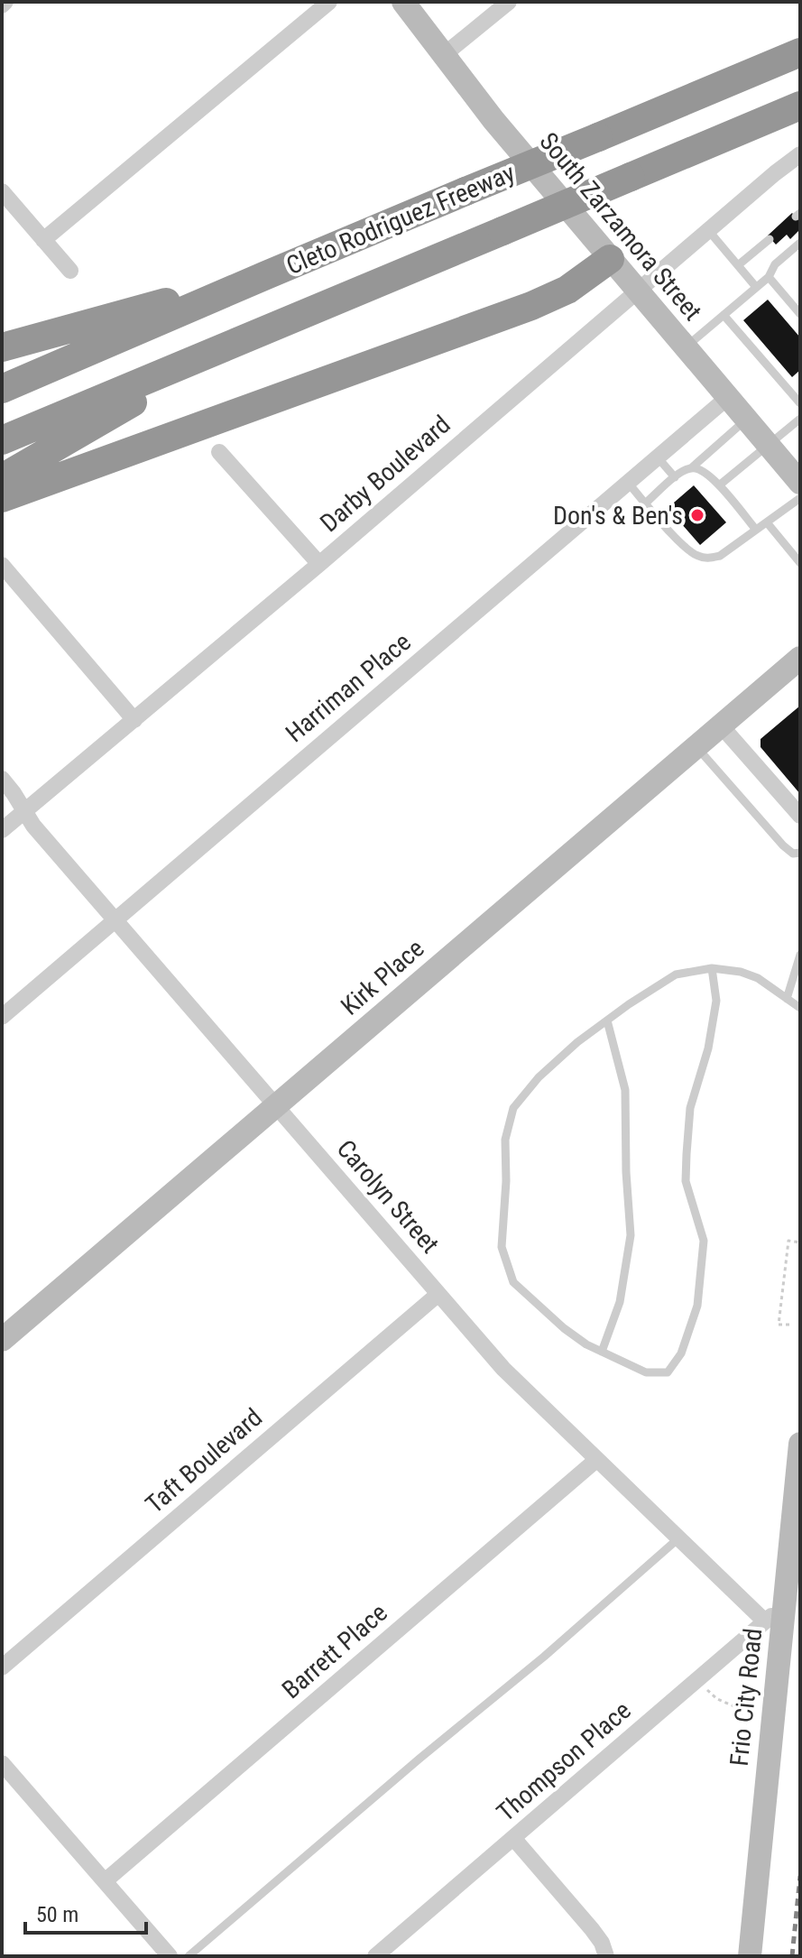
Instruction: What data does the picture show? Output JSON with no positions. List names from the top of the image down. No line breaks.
{"streets":{"highway":["Cleto Rodriguez Freeway"],"main road":["South Zarzamora Street","Kirk Place","Frio City Road"],"street":["Darby Boulevard","Harriman Place","Carolyn Street","Taft Boulevard","Barrett Place","Thompson Place"]},"crossings":[["South Zarzamora Street","Darby Boulevard"],["South Zarzamora Street","Harriman Place"],["Darby Boulevard","Carolyn Street"],["Harriman Place","Carolyn Street"],["Kirk Place","Carolyn Street"],["Carolyn Street","Taft Boulevard"],["Carolyn Street","Barrett Place"],["Carolyn Street","Thompson Place"],["Frio City Road","Thompson Place"]],"places":["Don's & Ben's"],"scale_bar":"50 m"}
